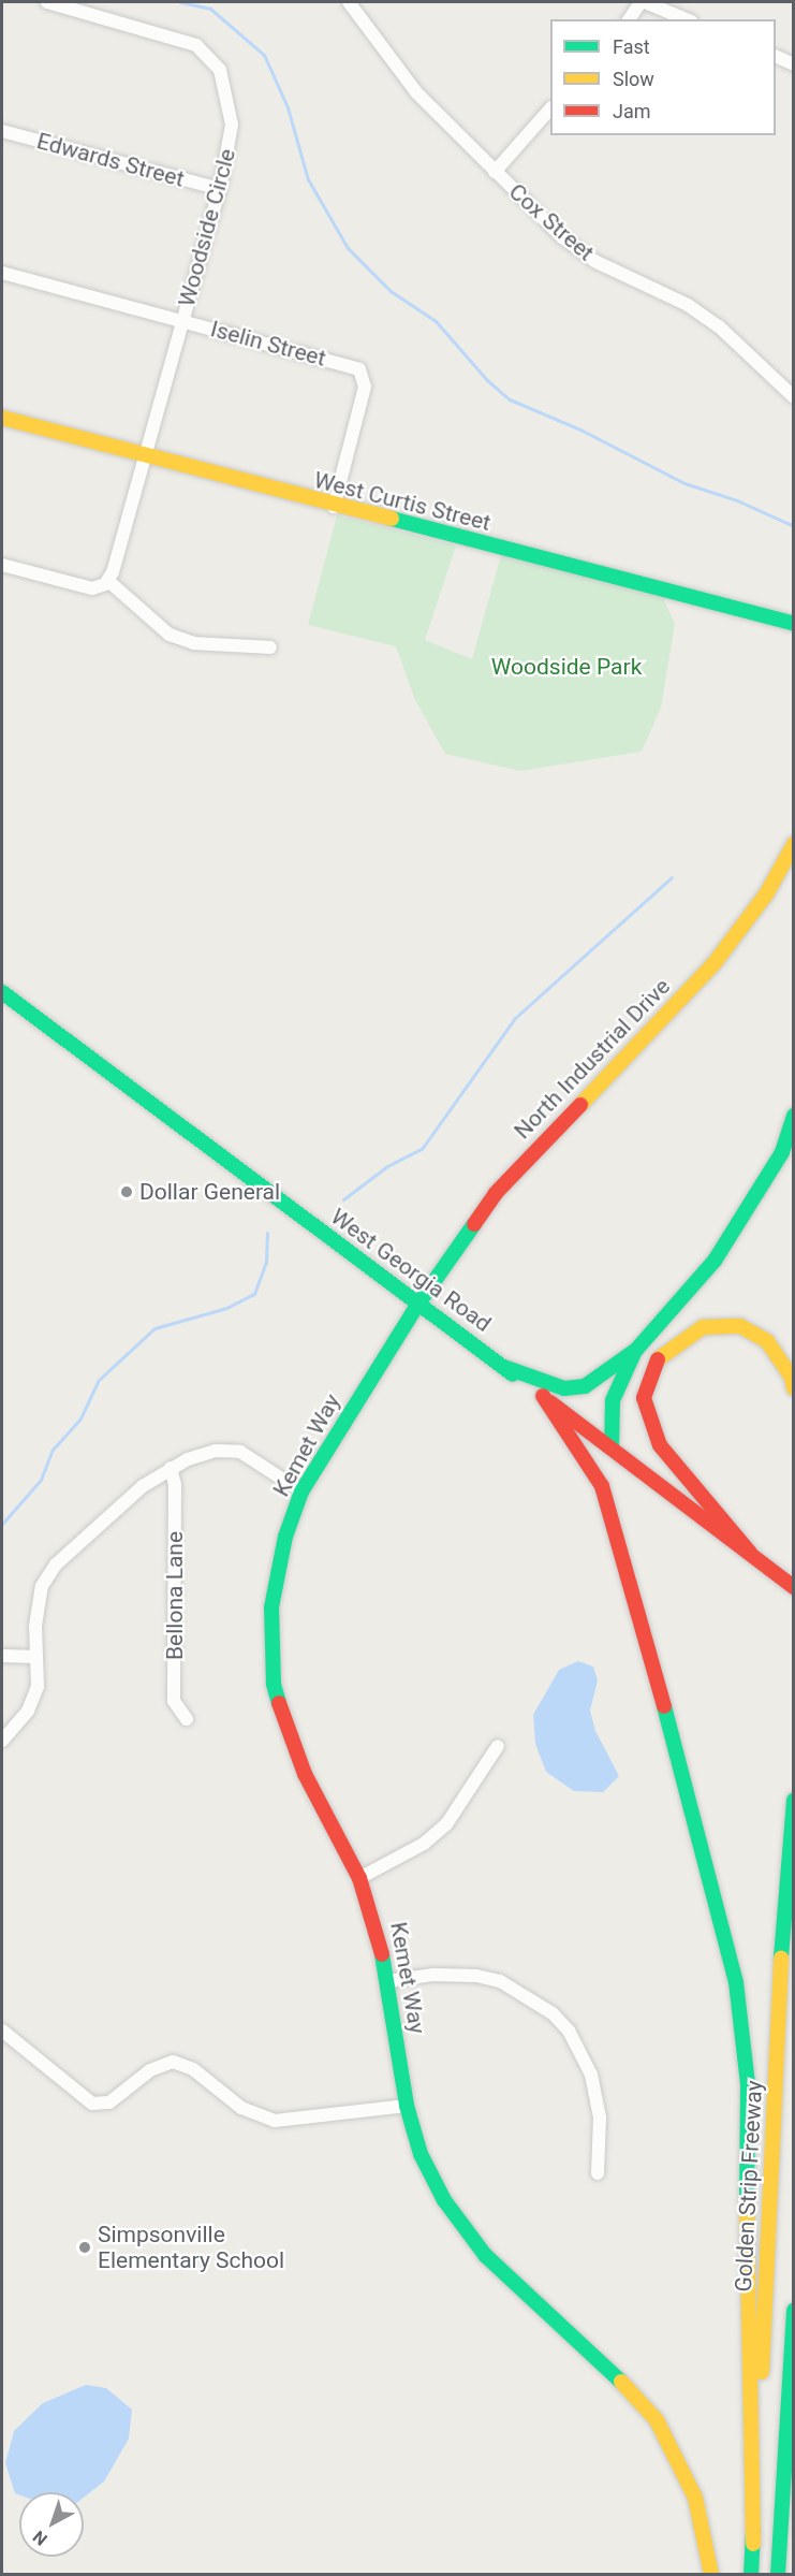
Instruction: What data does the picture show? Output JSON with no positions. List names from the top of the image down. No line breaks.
{"streets":{"main road":["West Curtis Street","North Industrial Drive","West Georgia Road","Kemet Way","Golden Strip Freeway"],"street":["Edwards Street","Cox Street","Woodside Circle","Iselin Street","Bellona Lane"]},"crossings":[["Edwards Street","Woodside Circle"],["Woodside Circle","Iselin Street"],["Woodside Circle","West Curtis Street"],["Iselin Street","West Curtis Street"],["North Industrial Drive","West Georgia Road"],["North Industrial Drive","Kemet Way"],["West Georgia Road","Kemet Way"]],"parks":["Woodside Park"],"places":["Dollar General","Simpsonville Elementary School"],"legend":["Fast","Slow","Jam"],"north":"bottom left"}
